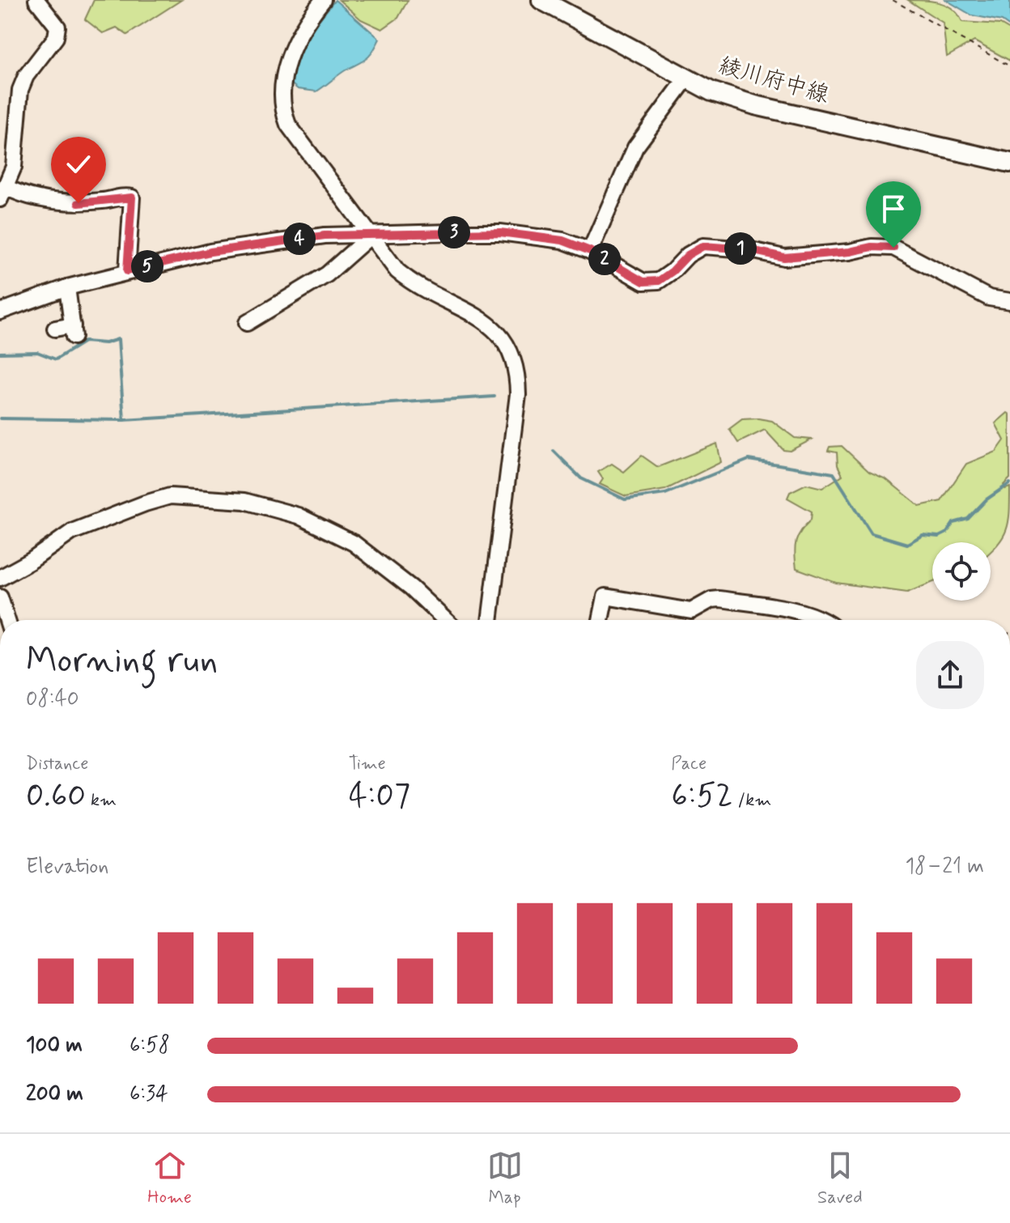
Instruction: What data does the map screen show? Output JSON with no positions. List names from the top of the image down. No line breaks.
{"streets":{"main road":["綾川府中線"]},"page":{"pins":["3","4","1","2","5"],"heading":["Morning run","08:40"],"stats":[["Distance","0.60 km"],["Time","4:07"],["Pace","6:52 /km"]],"chart":["Elevation","18–21 m"],"list":[{"name":"100 m","note":"6:58"},{"name":"200 m","note":"6:34"}],"tabs":["Home","Map","Saved"]}}
